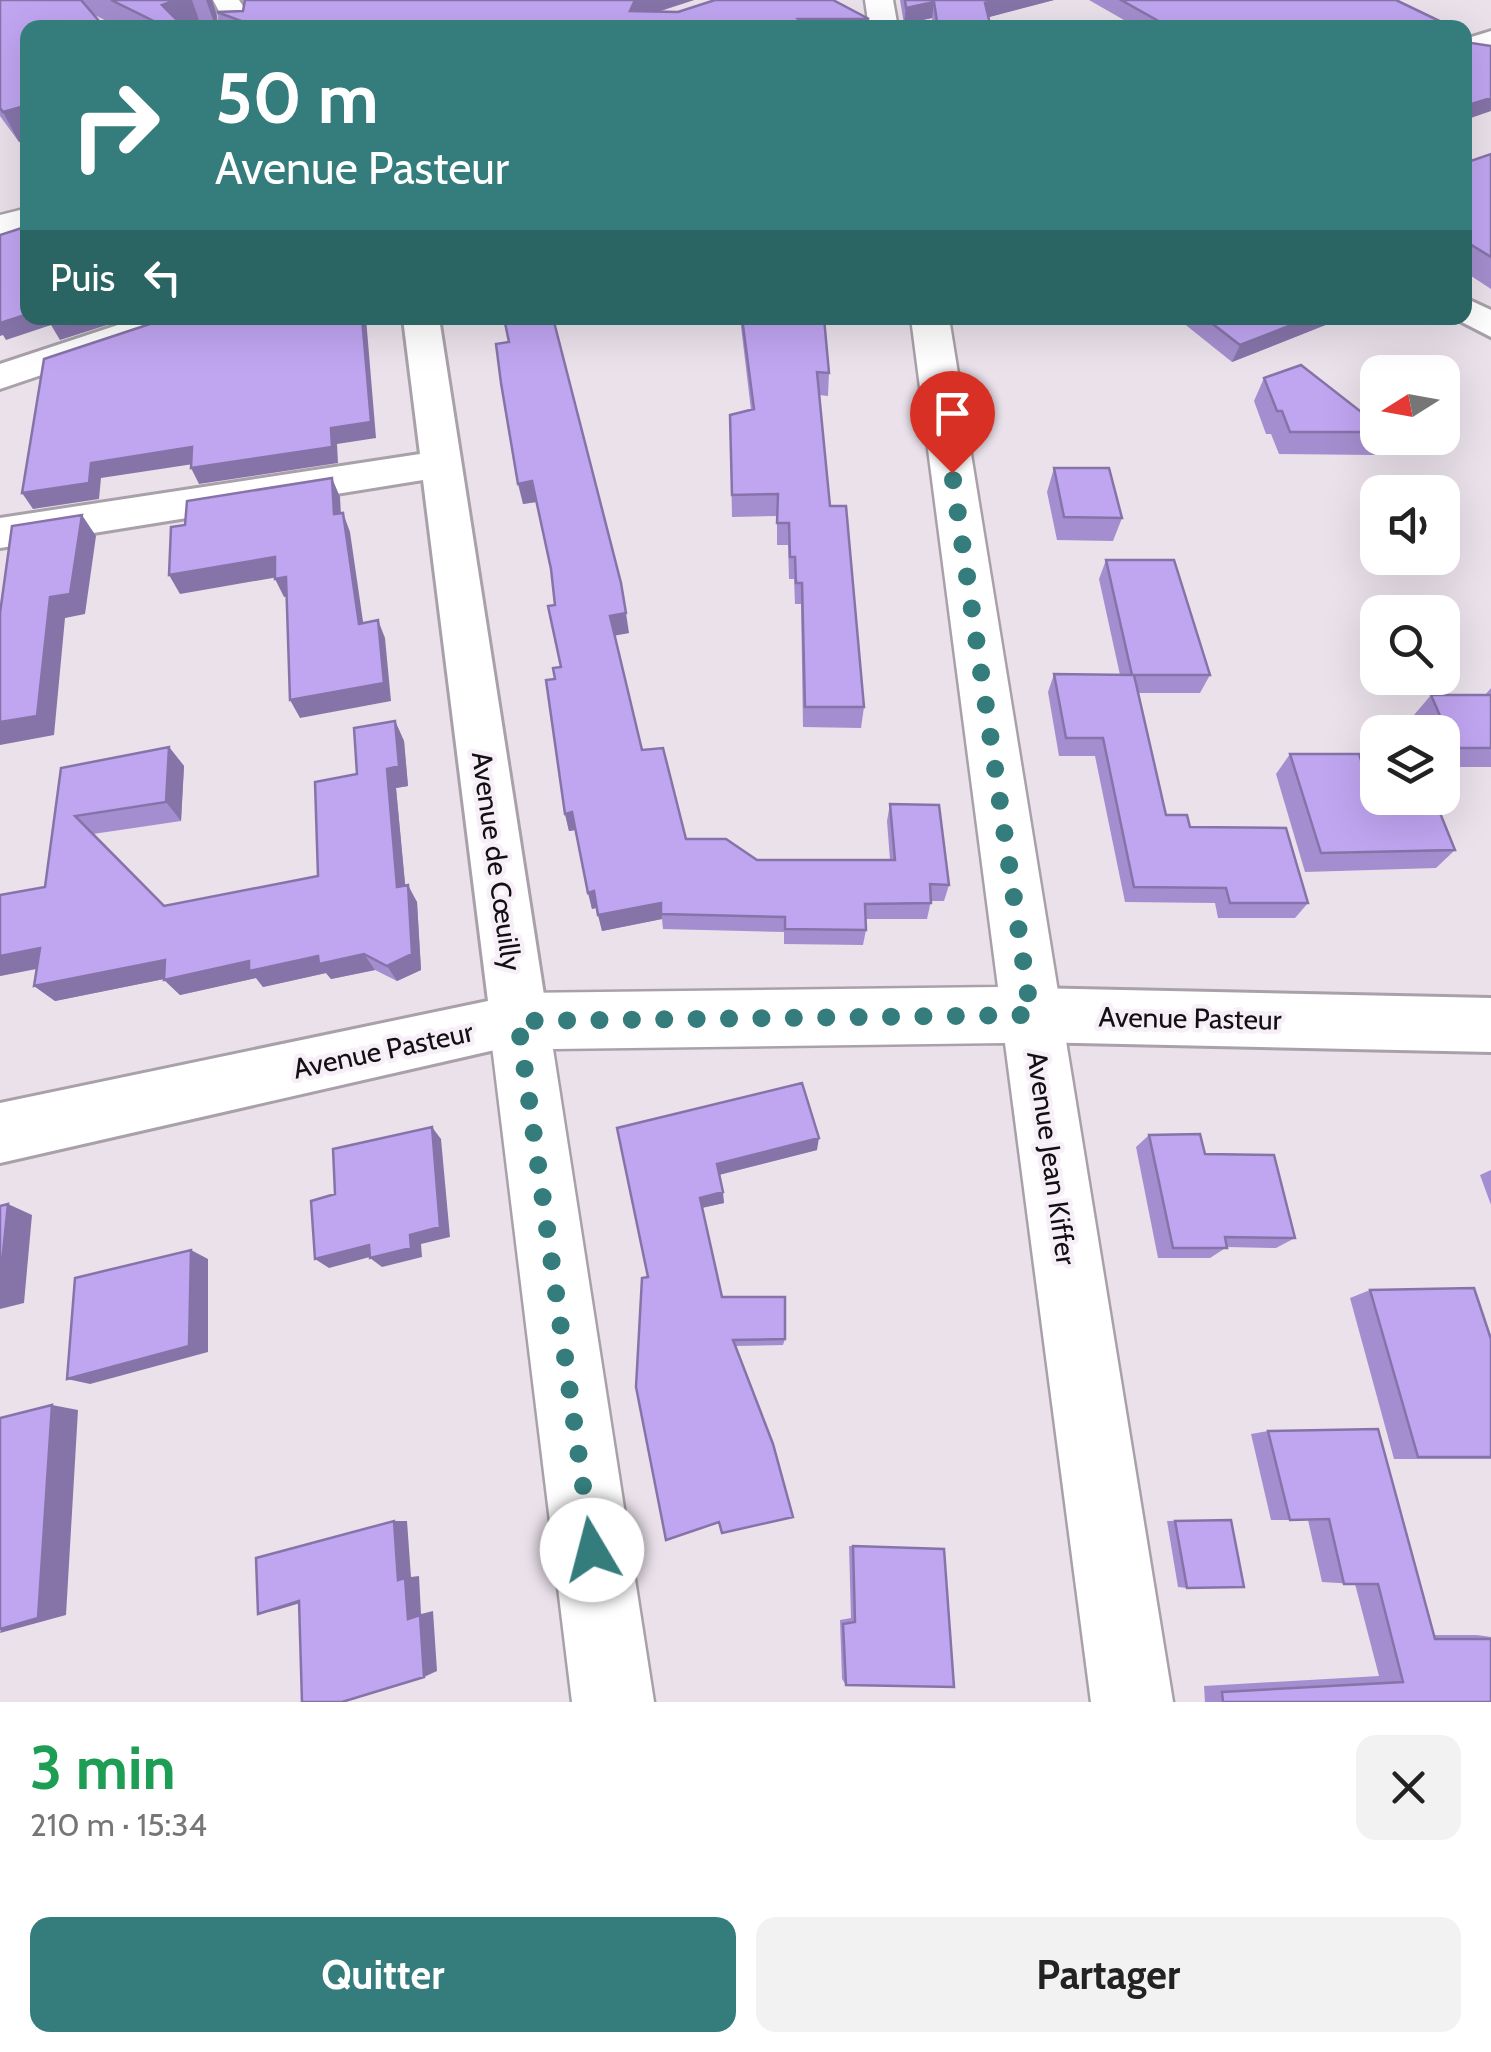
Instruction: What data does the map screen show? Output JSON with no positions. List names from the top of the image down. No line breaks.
{"streets":{"street":["Avenue de Cœuilly","Avenue Pasteur","Avenue Jean Kiffer"]},"crossings":[["Avenue de Cœuilly","Avenue Pasteur"],["Avenue Pasteur","Avenue Jean Kiffer"]],"north":"left","page":{"turn":["50 m","Avenue Pasteur"],"then":"Puis","heading":["3 min","210 m · 15:34"],"buttons":["Quitter","Partager"]}}
